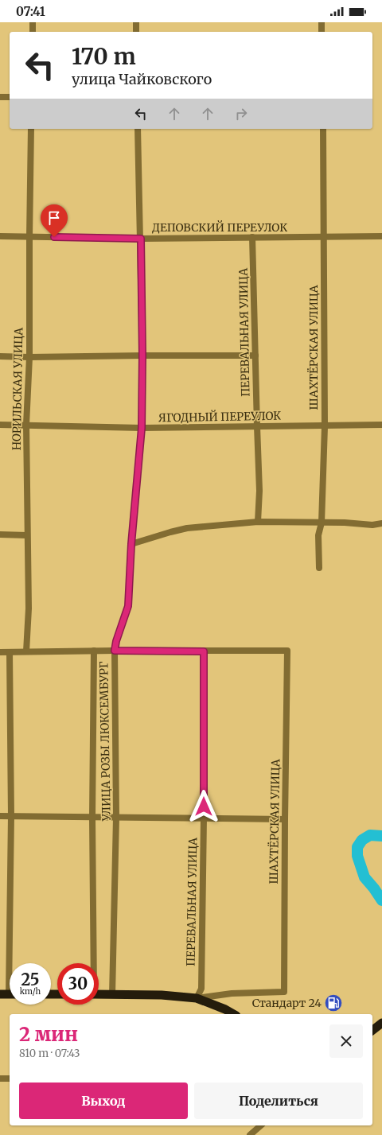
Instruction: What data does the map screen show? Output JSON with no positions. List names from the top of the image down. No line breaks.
{"streets":{"street":["ДЕПОВСКИЙ ПЕРЕУЛОК","ПЕРЕВАЛЬНАЯ УЛИЦА","ШАХТЁРСКАЯ УЛИЦА","НОРИЛЬСКАЯ УЛИЦА","ЯГОДНЫЙ ПЕРЕУЛОК","УЛИЦА РОЗЫ ЛЮКСЕМБУРГ"]},"crossings":[["ДЕПОВСКИЙ ПЕРЕУЛОК","ПЕРЕВАЛЬНАЯ УЛИЦА"],["ДЕПОВСКИЙ ПЕРЕУЛОК","ШАХТЁРСКАЯ УЛИЦА"],["ДЕПОВСКИЙ ПЕРЕУЛОК","НОРИЛЬСКАЯ УЛИЦА"],["ДЕПОВСКИЙ ПЕРЕУЛОК","УЛИЦА РОЗЫ ЛЮКСЕМБУРГ"],["ПЕРЕВАЛЬНАЯ УЛИЦА","ШАХТЁРСКАЯ УЛИЦА"],["ПЕРЕВАЛЬНАЯ УЛИЦА","ЯГОДНЫЙ ПЕРЕУЛОК"],["ШАХТЁРСКАЯ УЛИЦА","ЯГОДНЫЙ ПЕРЕУЛОК"],["НОРИЛЬСКАЯ УЛИЦА","ЯГОДНЫЙ ПЕРЕУЛОК"],["ЯГОДНЫЙ ПЕРЕУЛОК","УЛИЦА РОЗЫ ЛЮКСЕМБУРГ"]],"places":{"fuel station":["Стандарт 24"]},"page":{"status":"07:41","turn":["170 m","улица Чайковского"],"speed":"25 km/h","limit":"30","heading":["2 мин","810 m · 07:43"],"buttons":["Выход","Поделиться"]}}
